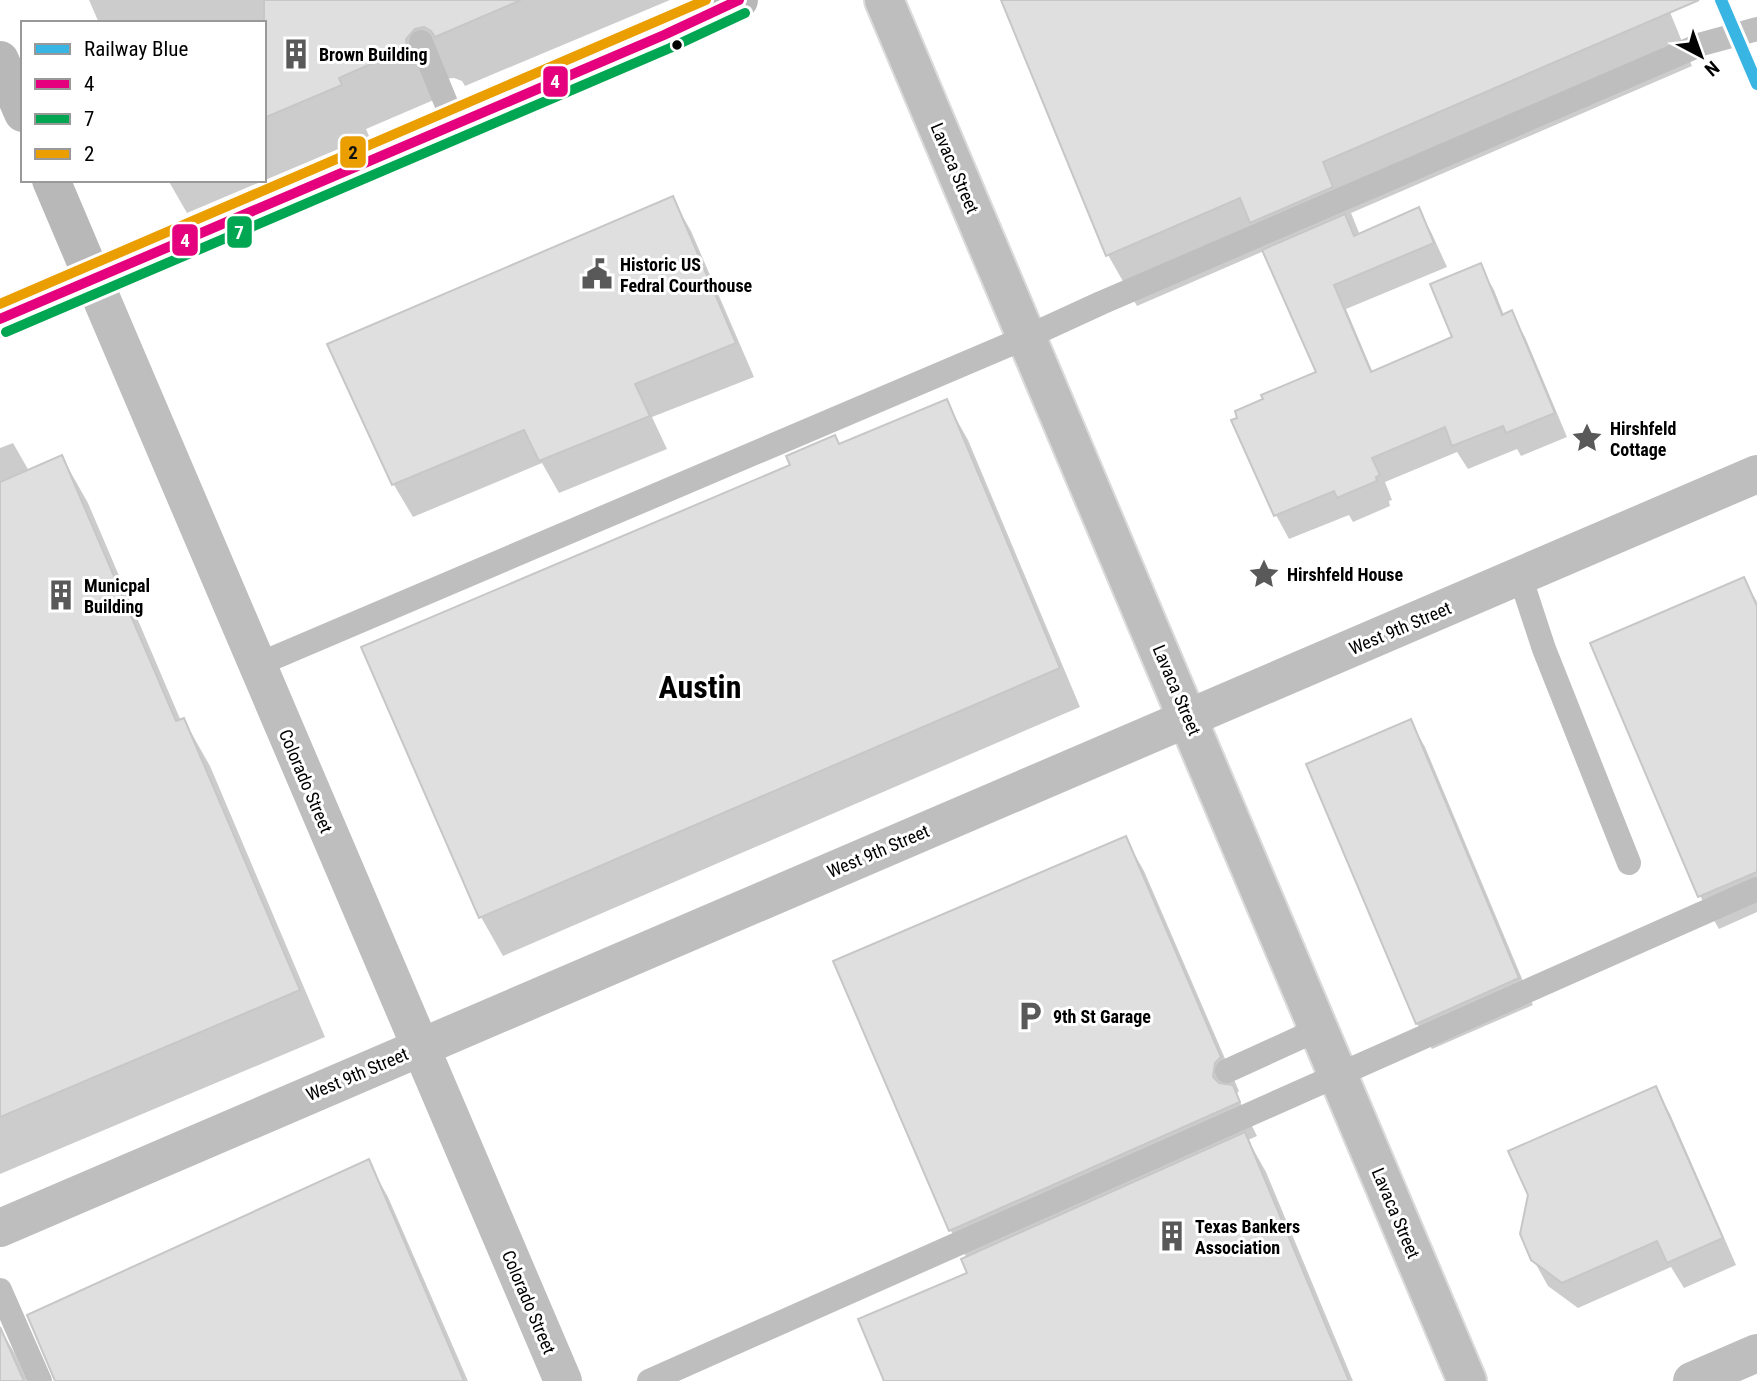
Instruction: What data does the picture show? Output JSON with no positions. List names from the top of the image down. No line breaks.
{"streets":{"main road":["Colorado Street"],"street":["Lavaca Street","West 9th Street"]},"crossings":[["Lavaca Street","West 9th Street"],["West 9th Street","Colorado Street"]],"districts":["Austin"],"places":{"building":["Brown Building","Municpal Building","Texas Bankers Association"],"public building":["Historic US Fedral Courthouse"],"place":["Hirshfeld Cottage","Hirshfeld House"],"parking":["9th St Garage"]},"lines":["rail line Blue","transit line 4","transit line 2","transit line 7"],"legend":["Railway Blue","4","7","2"],"north":"bottom right"}
